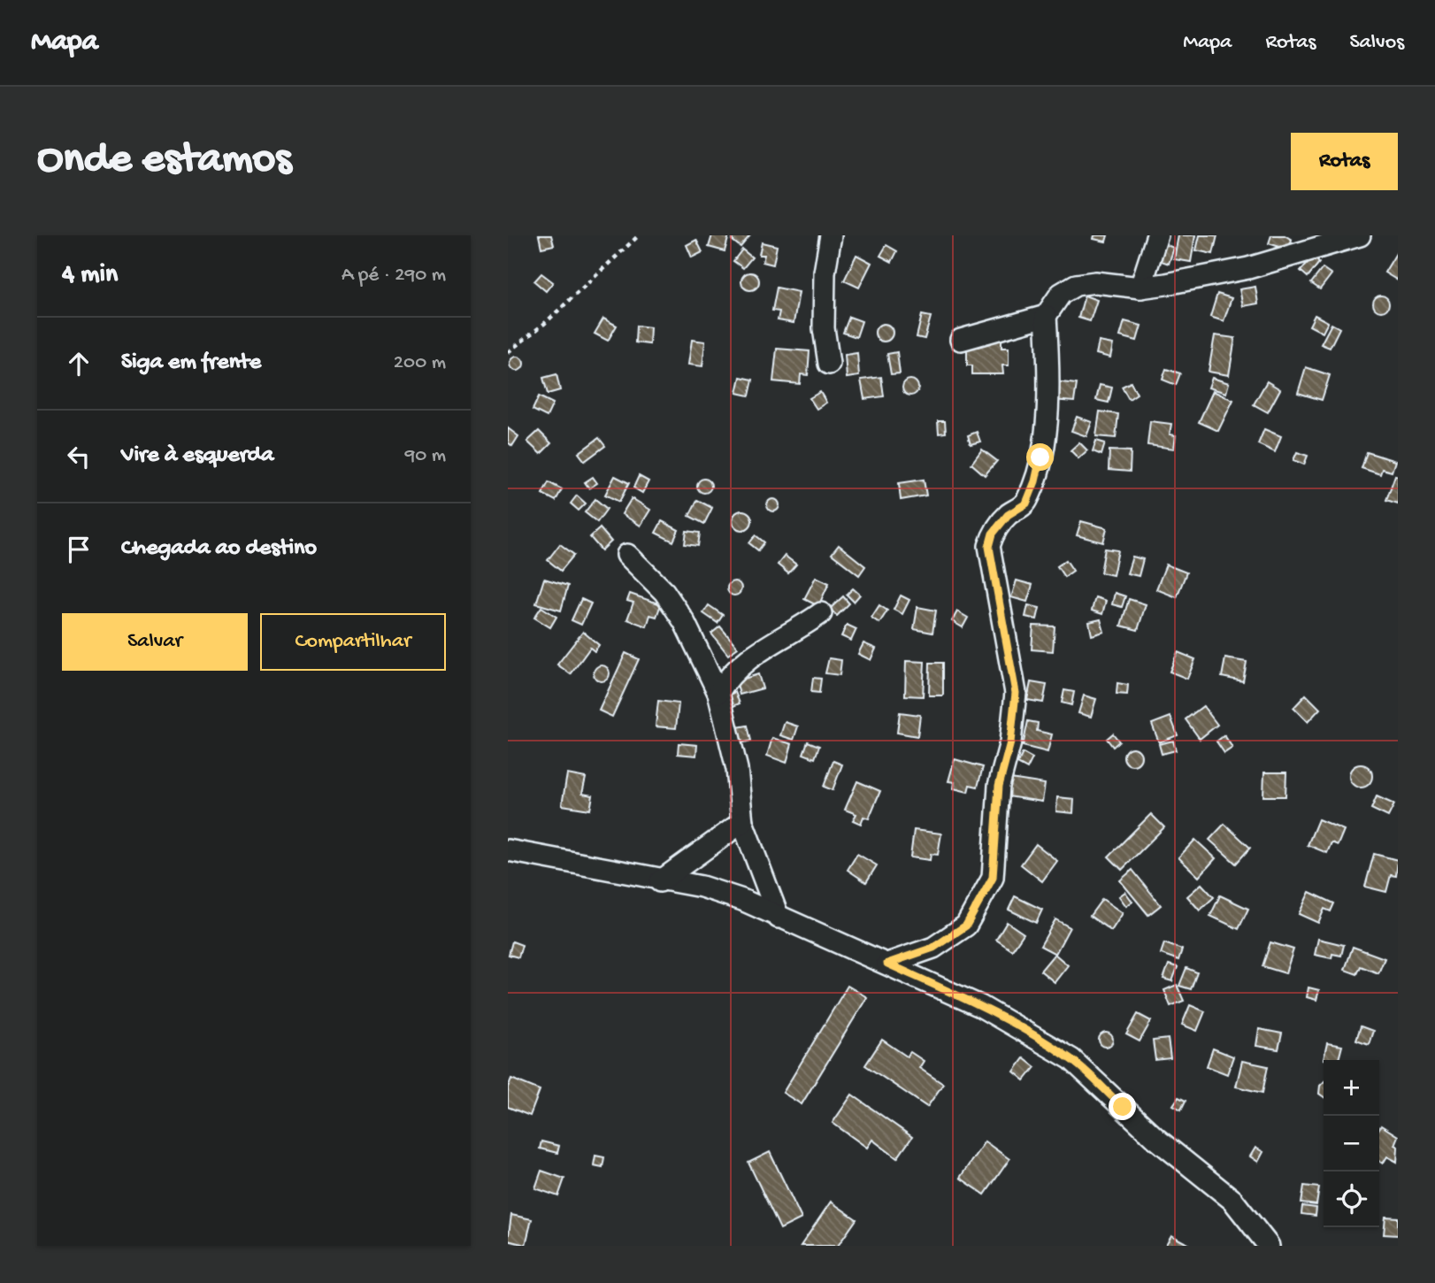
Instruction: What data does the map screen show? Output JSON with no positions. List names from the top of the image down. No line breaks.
{"page":{"header":"Mapa","nav":["Mapa","Rotas","Salvos"],"buttons":["Rotas",["Salvar","Compartilhar"]],"title":"Onde estamos","heading":["4 min","A pé · 290 m"],"list":[["Siga em frente","200 m"],["Vire à esquerda","90 m"],"Chegada ao destino"],"map_buttons":["+","−"]}}
